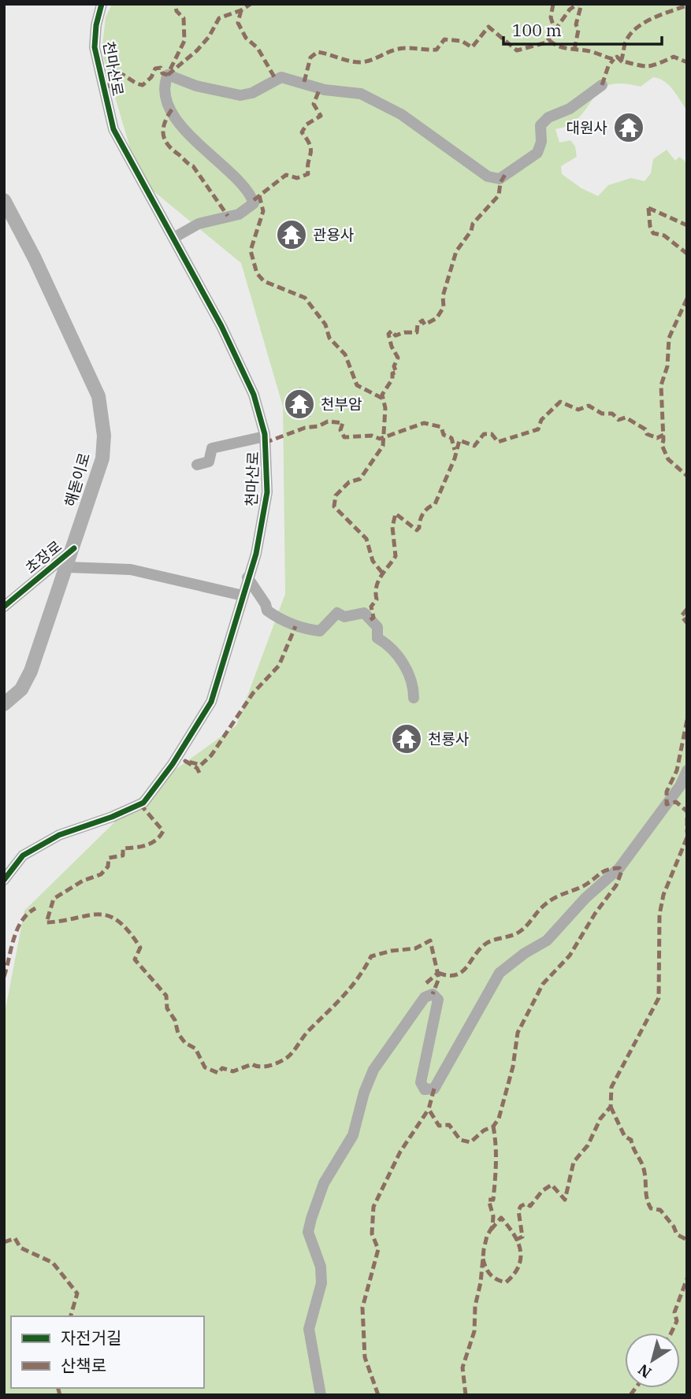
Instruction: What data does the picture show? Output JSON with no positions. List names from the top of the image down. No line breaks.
{"streets":{"main road":["해돋이로"],"street":["천마산로","초장로"]},"crossings":[["해돋이로","초장로"]],"places":{"temple":["대원사","관용사","천부암","천룡사"]},"legend":["자전거길","산책로"],"scale_bar":"100 m","north":"bottom left"}
